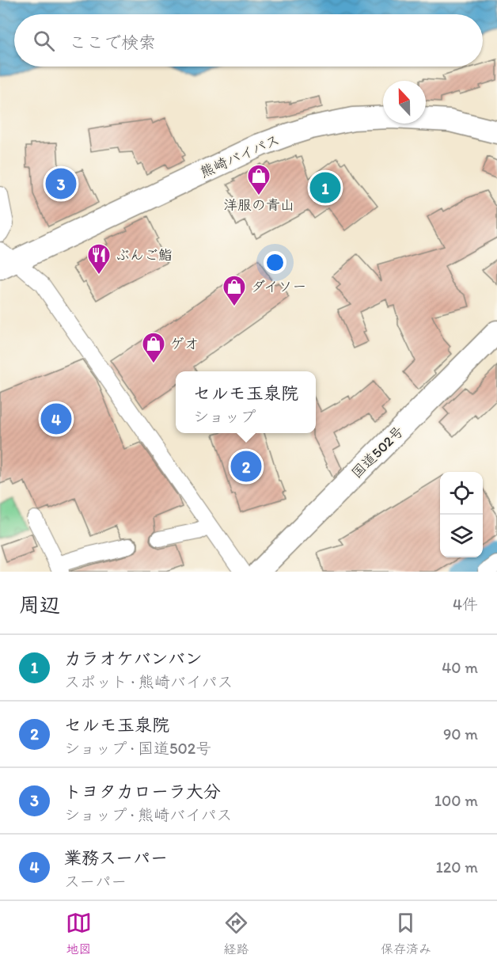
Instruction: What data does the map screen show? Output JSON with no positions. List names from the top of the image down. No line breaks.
{"streets":{"highway":["熊崎バイパス","国道502号"]},"places":{"shop":["洋服の青山","ダイソー","ゲオ"],"restaurant":["ぶんご鮨"]},"north":"top","page":{"search":"ここで検索","pins":["3","1","4","2"],"popup":["セルモ玉泉院","ショップ"],"heading":["周辺","4件"],"list":[{"mark":"1","name":"カラオケバンバン","note":"スポット · 熊崎バイパス","value":"40 m"},{"mark":"2","name":"セルモ玉泉院","note":"ショップ · 国道502号","value":"90 m"},{"mark":"3","name":"トヨタカローラ大分","note":"ショップ · 熊崎バイパス","value":"100 m"},{"mark":"4","name":"業務スーパー","note":"スーパー","value":"120 m"}],"nav":["地図","経路","保存済み"]}}
